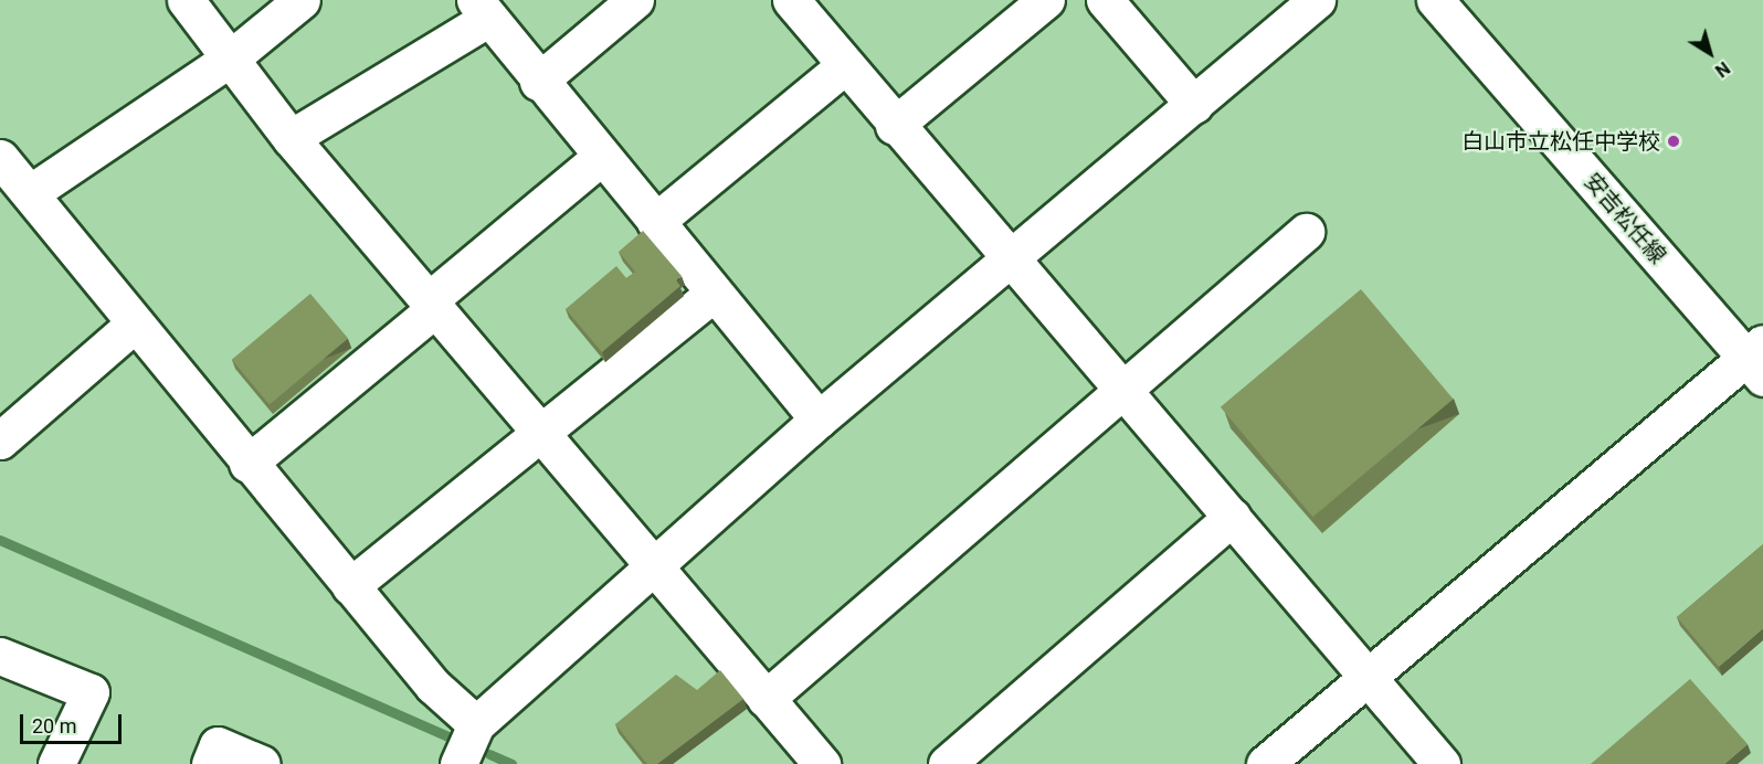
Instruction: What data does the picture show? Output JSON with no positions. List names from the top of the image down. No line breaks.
{"streets":{"street":["安吉松任線"]},"places":["白山市立松任中学校"],"scale_bar":"20 m","north":"bottom right"}
